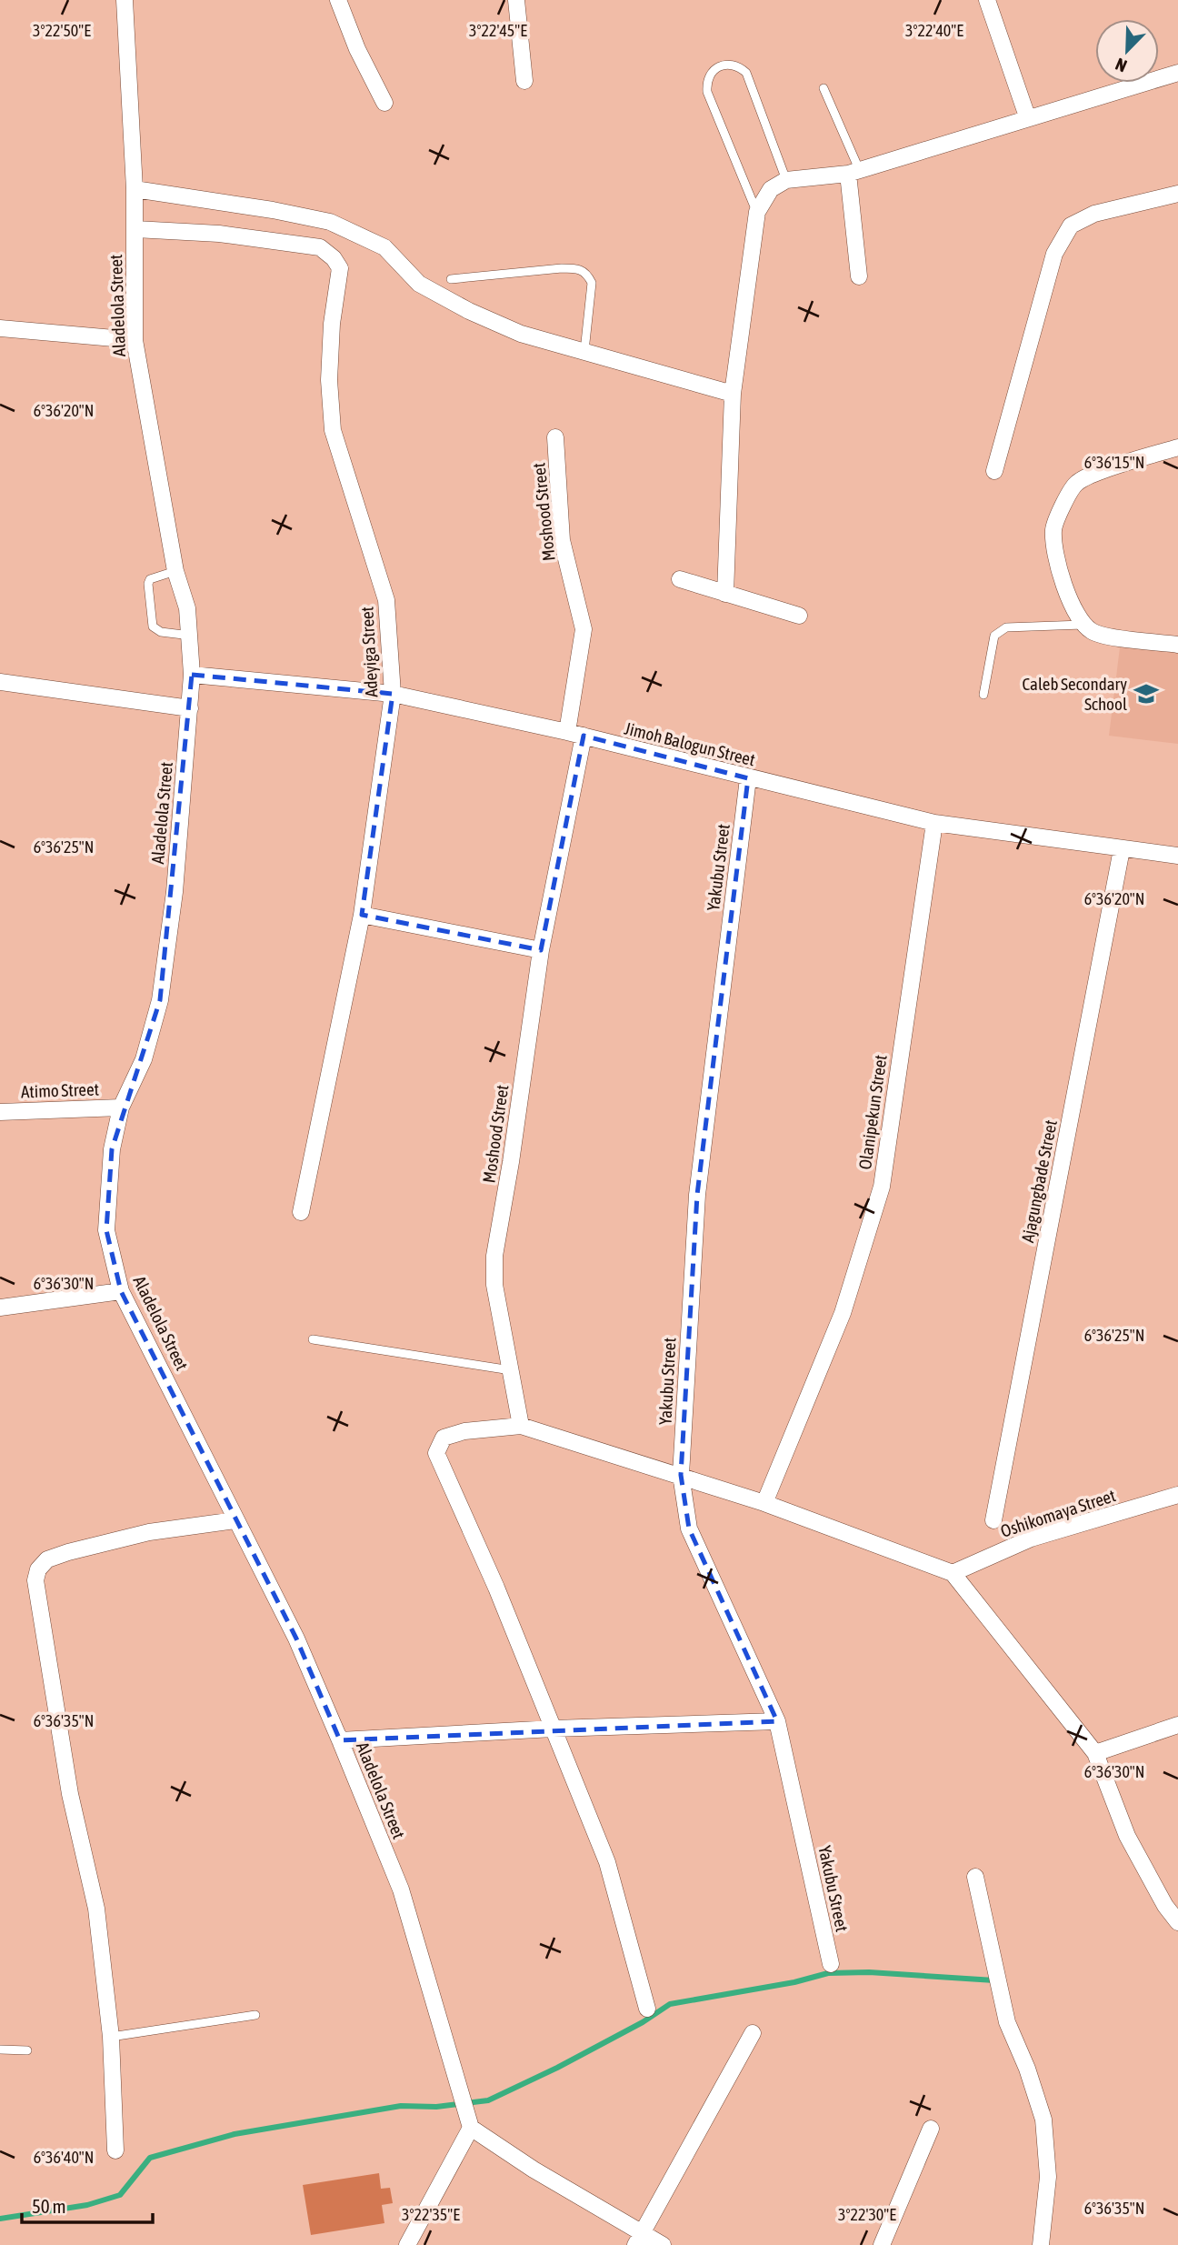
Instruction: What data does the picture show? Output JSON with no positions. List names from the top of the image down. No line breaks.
{"streets":{"street":["Aladelola Street","Moshood Street","Adeyiga Street","Jimoh Balogun Street","Yakubu Street","Atimo Street","Olanipekun Street","Ajagungbade Street","Oshikomaya Street"]},"crossings":[["Aladelola Street","Adeyiga Street"],["Aladelola Street","Jimoh Balogun Street"],["Aladelola Street","Atimo Street"],["Moshood Street","Jimoh Balogun Street"],["Adeyiga Street","Jimoh Balogun Street"],["Jimoh Balogun Street","Yakubu Street"],["Jimoh Balogun Street","Olanipekun Street"],["Jimoh Balogun Street","Ajagungbade Street"]],"places":{"school or university":["Caleb Secondary School"]},"scale_bar":"50 m","north":"bottom left","coordinates":["3°22'50\"E","3°22'45\"E","3°22'40\"E","6°36'20\"N","6°36'15\"N","6°36'25\"N","6°36'30\"N","6°36'35\"N","6°36'40\"N","3°22'35\"E","3°22'30\"E"]}
